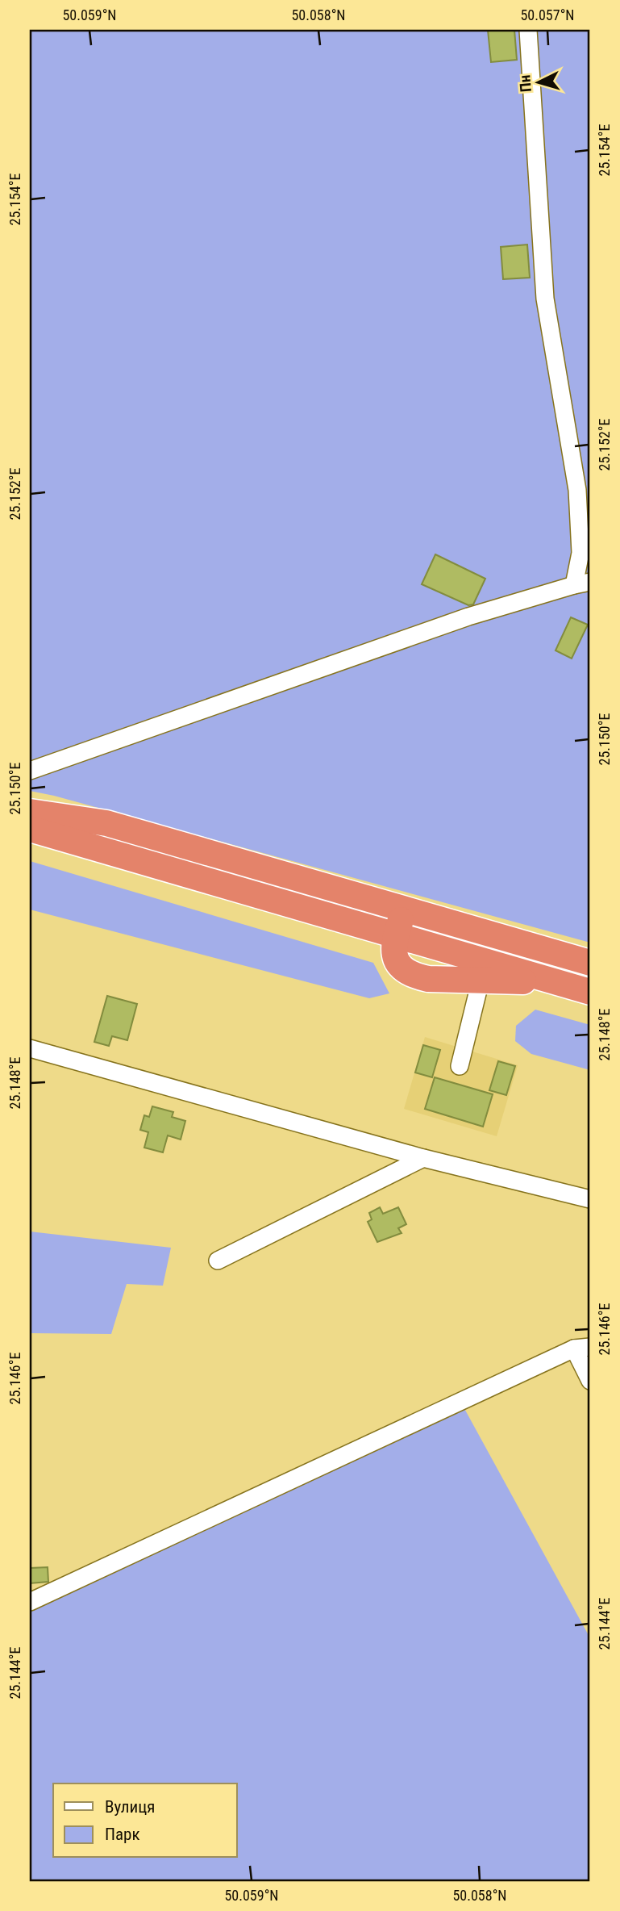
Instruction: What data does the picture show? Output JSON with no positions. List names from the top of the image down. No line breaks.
{"legend":["Вулиця","Парк"],"north":"left","coordinates":["50.059°N","50.058°N","50.057°N","25.154°E","25.152°E","25.150°E","25.148°E","25.146°E","25.144°E"]}
